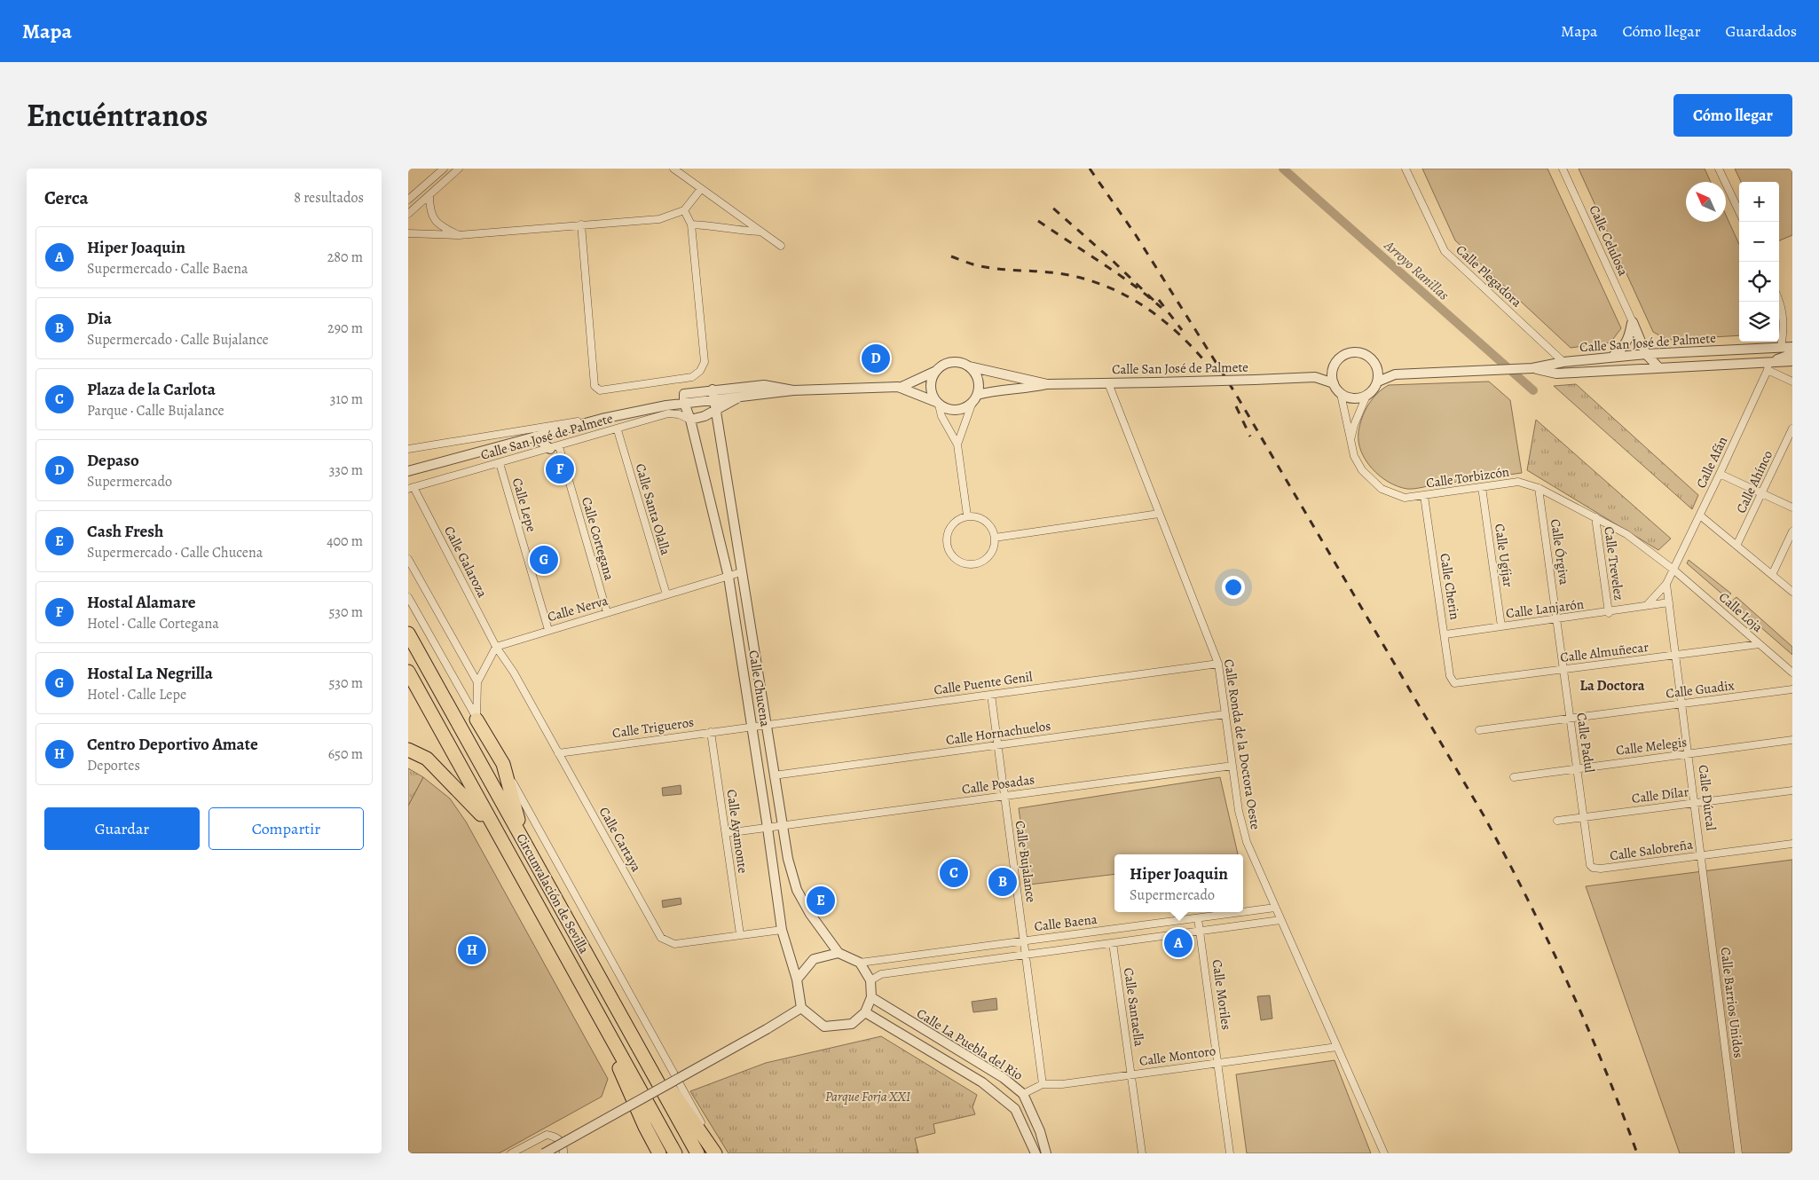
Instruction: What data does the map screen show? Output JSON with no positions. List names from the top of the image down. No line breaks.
{"streets":{"highway":["Circunvalación de Sevilla"],"street":["Calle Celulosa","Calle Plegadora","Calle San José de Palmete","Calle Afán","Calle Torbizcón","Calle Ahínco","Calle Lepe","Calle Santa Olalla","Calle Cortegana","Calle Órgiva","Calle Ugíjar","Calle Galaroza","Calle Trevelez","Calle Cherin","Calle Nerva","Calle Lanjarón","Calle Loja","Calle Almuñecar","Calle Puente Genil","Calle Chucena","Calle Guadix","Calle Trigueros","Calle Hornachuelos","Calle Padul","Calle Ronda de la Doctora Oeste","Calle Melegis","Calle Posadas","Calle Dílar","Calle Dúrcal","Calle Ayamonte","Calle Cartaya","Calle Salobreña","Calle Bujalance","Calle Baena","Calle Moriles","Calle Barrios Unidos","Calle Santaella","Calle La Puebla del Rio","Calle Montoro"]},"crossings":[["Calle Plegadora","Calle San José de Palmete"],["Calle San José de Palmete","Calle Afán"],["Calle San José de Palmete","Calle Torbizcón"],["Calle San José de Palmete","Calle Lepe"],["Calle San José de Palmete","Calle Santa Olalla"],["Calle San José de Palmete","Calle Cortegana"],["Calle San José de Palmete","Calle Galaroza"],["Calle San José de Palmete","Calle Chucena"],["Calle San José de Palmete","Calle Ronda de la Doctora Oeste"],["Calle Afán","Calle Torbizcón"],["Calle Afán","Calle Loja"],["Calle Torbizcón","Calle Órgiva"],["Calle Torbizcón","Calle Ugíjar"],["Calle Torbizcón","Calle Trevelez"],["Calle Torbizcón","Calle Cherin"],["Calle Torbizcón","Calle Loja"],["Calle Lepe","Calle Nerva"],["Calle Santa Olalla","Calle Nerva"],["Calle Cortegana","Calle Nerva"],["Calle Órgiva","Calle Lanjarón"],["Calle Órgiva","Calle Padul"],["Calle Ugíjar","Calle Lanjarón"],["Calle Galaroza","Calle Nerva"],["Calle Galaroza","Calle Cartaya"],["Calle Trevelez","Calle Lanjarón"],["Calle Cherin","Calle Lanjarón"],["Calle Cherin","Calle Almuñecar"],["Calle Nerva","Calle Chucena"],["Calle Nerva","Calle Cartaya"],["Calle Lanjarón","Calle Padul"],["Calle Lanjarón","Calle Dúrcal"],["Calle Loja","Calle Almuñecar"],["Calle Almuñecar","Calle Padul"],["Calle Almuñecar","Calle Dúrcal"],["Calle Puente Genil","Calle Chucena"],["Calle Puente Genil","Calle Trigueros"],["Calle Puente Genil","Calle Ronda de la Doctora Oeste"],["Calle Puente Genil","Calle Bujalance"],["Calle Chucena","Calle Trigueros"],["Calle Chucena","Calle Hornachuelos"],["Calle Chucena","Calle Posadas"],["Calle Chucena","Calle Cartaya"],["Calle Chucena","Calle Baena"],["Calle Chucena","Calle La Puebla del Rio"],["Calle Guadix","Calle Padul"],["Calle Guadix","Calle Dúrcal"],["Calle Trigueros","Calle Ayamonte"],["Calle Trigueros","Calle Cartaya"],["Calle Hornachuelos","Calle Ronda de la Doctora Oeste"],["Calle Hornachuelos","Calle Bujalance"],["Calle Padul","Calle Melegis"],["Calle Padul","Calle Dílar"],["Calle Padul","Calle Salobreña"],["Calle Ronda de la Doctora Oeste","Calle Posadas"],["Calle Ronda de la Doctora Oeste","Calle Baena"],["Calle Ronda de la Doctora Oeste","Calle Montoro"],["Calle Melegis","Calle Dúrcal"],["Calle Posadas","Calle Ayamonte"],["Calle Posadas","Calle Bujalance"],["Calle Dílar","Calle Dúrcal"],["Calle Dúrcal","Calle Salobreña"],["Calle Dúrcal","Calle Barrios Unidos"],["Calle Ayamonte","Calle Cartaya"],["Calle Salobreña","Calle Barrios Unidos"],["Calle Bujalance","Calle Baena"],["Calle Bujalance","Calle Montoro"],["Calle Baena","Calle Moriles"],["Calle Baena","Calle Santaella"],["Calle Baena","Calle La Puebla del Rio"],["Calle Moriles","Calle Montoro"],["Calle Santaella","Calle Montoro"],["Calle La Puebla del Rio","Calle Montoro"]],"districts":["La Doctora"],"water":["Arroyo Ranillas"],"parks":["Parque Forja XXI"],"north":"top left","page":{"header":"Mapa","nav":["Mapa","Cómo llegar","Guardados"],"title":"Encuéntranos","buttons":["Cómo llegar",["Guardar","Compartir"]],"heading":["Cerca","8 resultados"],"map_buttons":["+","−"],"list":[{"mark":"A","name":"Hiper Joaquin","note":"Supermercado · Calle Baena","value":"280 m"},{"mark":"B","name":"Dia","note":"Supermercado · Calle Bujalance","value":"290 m"},{"mark":"C","name":"Plaza de la Carlota","note":"Parque · Calle Bujalance","value":"310 m"},{"mark":"D","name":"Depaso","note":"Supermercado","value":"330 m"},{"mark":"E","name":"Cash Fresh","note":"Supermercado · Calle Chucena","value":"400 m"},{"mark":"F","name":"Hostal Alamare","note":"Hotel · Calle Cortegana","value":"530 m"},{"mark":"G","name":"Hostal La Negrilla","note":"Hotel · Calle Lepe","value":"530 m"},{"mark":"H","name":"Centro Deportivo Amate","note":"Deportes","value":"650 m"}],"pins":["D","F","G","C","B","E","A","H"],"popup":["Hiper Joaquin","Supermercado"]}}
